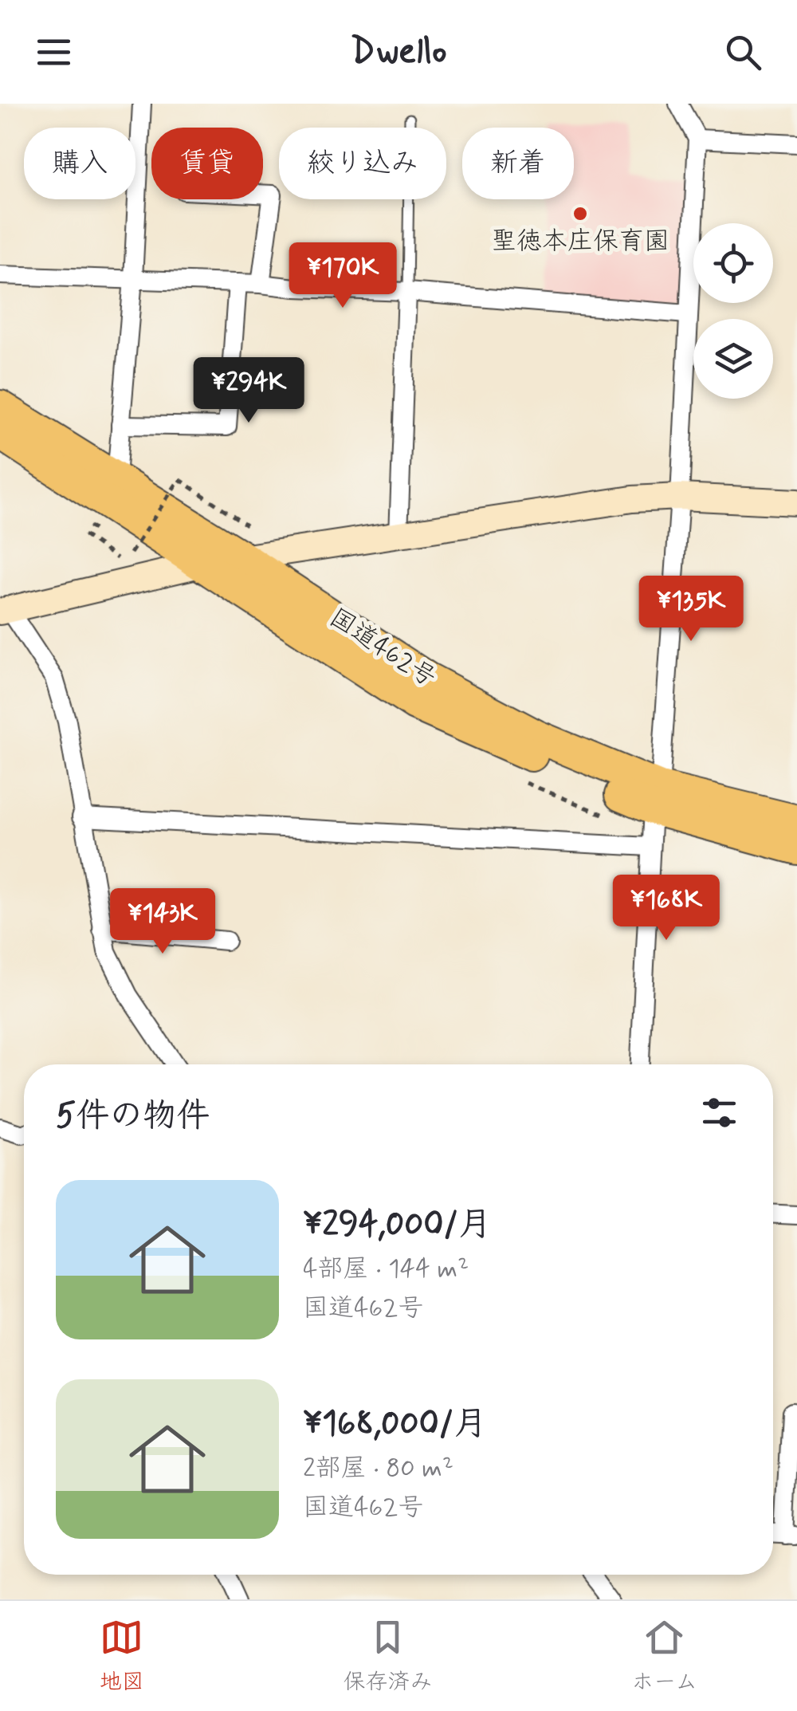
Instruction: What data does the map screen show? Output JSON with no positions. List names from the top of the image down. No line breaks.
{"streets":{"highway":["国道462号"]},"places":["聖徳本庄保育園"],"page":{"header":"Dwello","chip":["購入","賃貸","絞り込み","新着"],"price":["¥170K","¥294K","¥135K","¥168K","¥143K"],"heading":"5件の物件","list":[{"name":"¥294,000/月","note":"4部屋 · 144 m² · 国道462号"},{"name":"¥168,000/月","note":"2部屋 · 80 m² · 国道462号"}],"tabs":["地図","保存済み","ホーム"]}}
